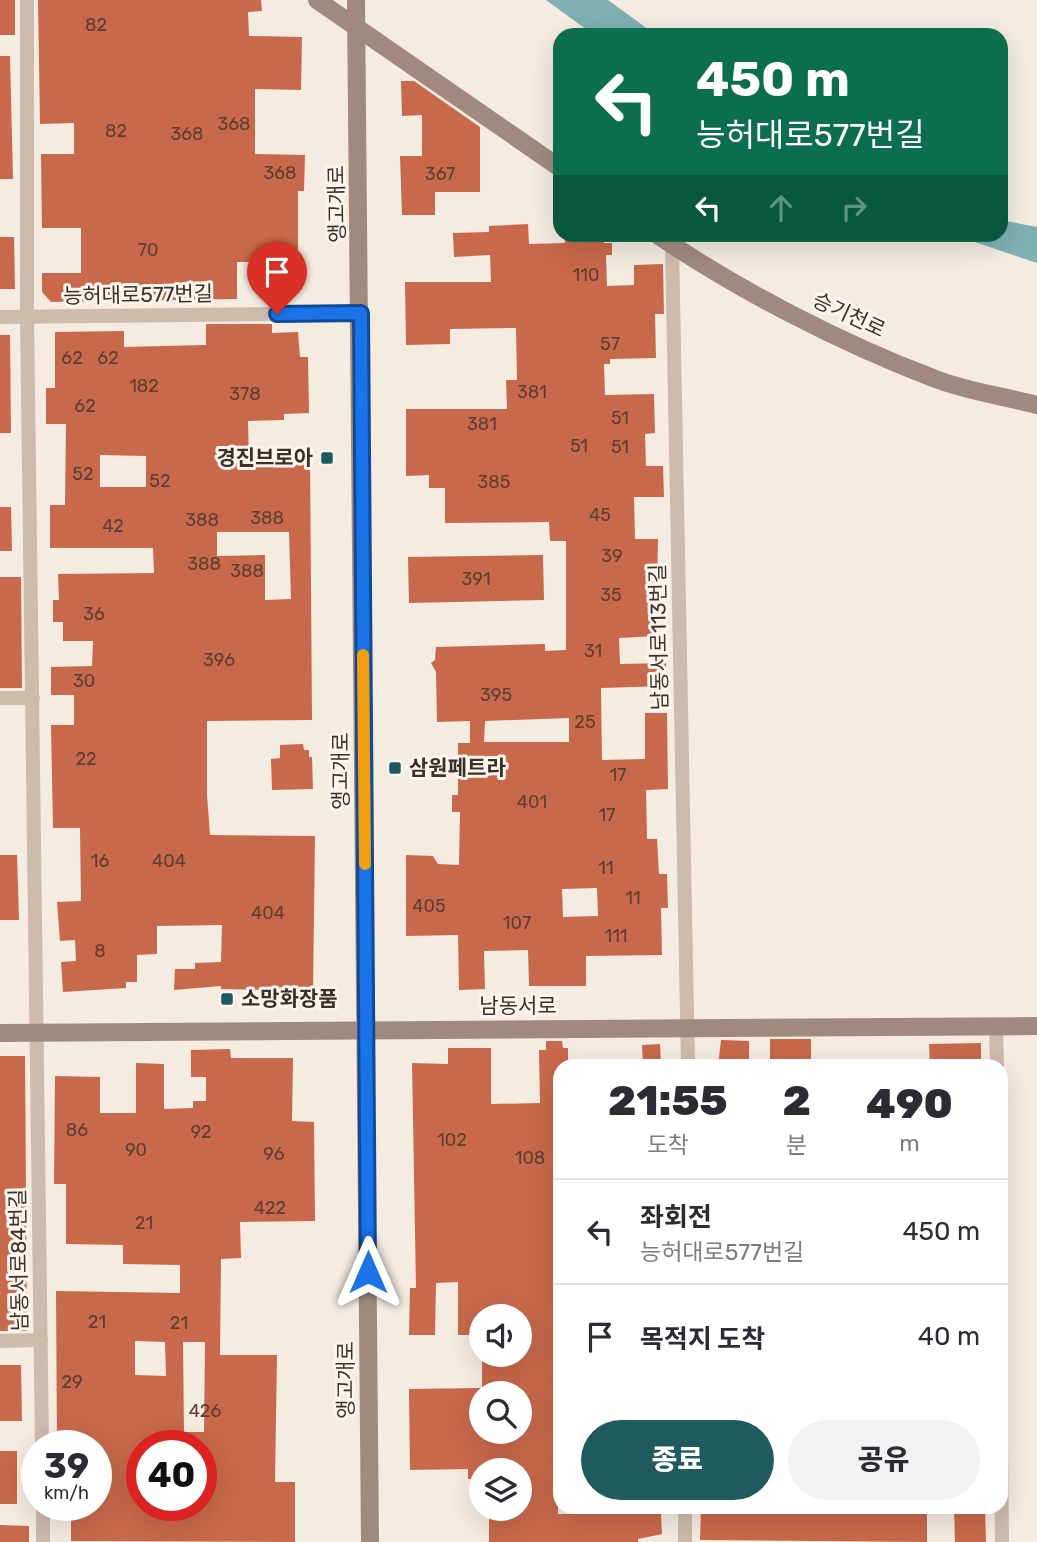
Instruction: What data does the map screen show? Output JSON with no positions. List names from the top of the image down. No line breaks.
{"streets":{"street":["앵고개로","능허대로577번길","승기천로","남동서로113번길","남동서로","남동서로84번길"]},"crossings":[["앵고개로","능허대로577번길"],["앵고개로","남동서로"],["능허대로577번길","남동서로84번길"],["승기천로","남동서로113번길"],["남동서로113번길","남동서로"],["남동서로","남동서로84번길"]],"places":{"transit":["경진브로아","삼원페트라","소망화장품"]},"house_numbers":["82","368","82","368","368","367","70","110","57","62","62","182","381","378","62","51","381","51","51","52","52","385","45","388","388","42","39","388","388","391","35","36","31","396","30","395","25","22","17","401","17","16","404","11","11","405","404","107","111","8","86","92","102","90","96","108","422","21","21","21","29","426"],"page":{"turn":["450 m","능허대로577번길"],"eta":["21:55","도착","2","분","490","m"],"list":[{"name":"좌회전","note":"능허대로577번길","value":"450 m"},{"name":"목적지 도착","value":"40 m"}],"buttons":["종료","공유"],"speed":"39 km/h","limit":"40"}}
